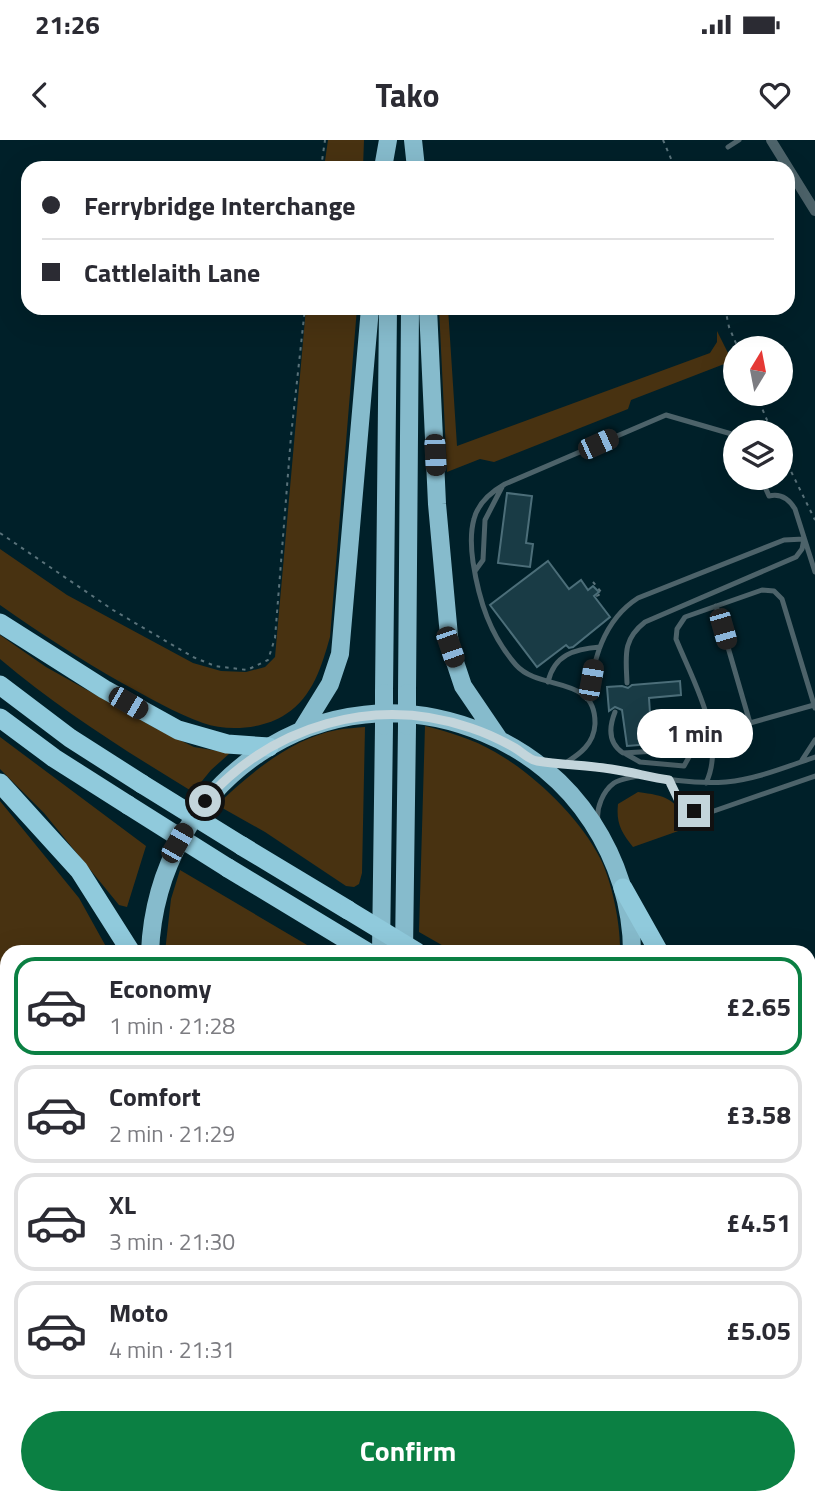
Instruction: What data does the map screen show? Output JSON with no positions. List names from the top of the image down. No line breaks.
{"north":"top","page":{"status":"21:26","header":"Tako","banner":["Ferrybridge Interchange","Cattlelaith Lane"],"bubble":"1 min","list":[{"name":"Economy","note":"1 min · 21:28","value":"£2.65"},{"name":"Comfort","note":"2 min · 21:29","value":"£3.58"},{"name":"XL","note":"3 min · 21:30","value":"£4.51"},{"name":"Moto","note":"4 min · 21:31","value":"£5.05"}],"buttons":"Confirm"}}
